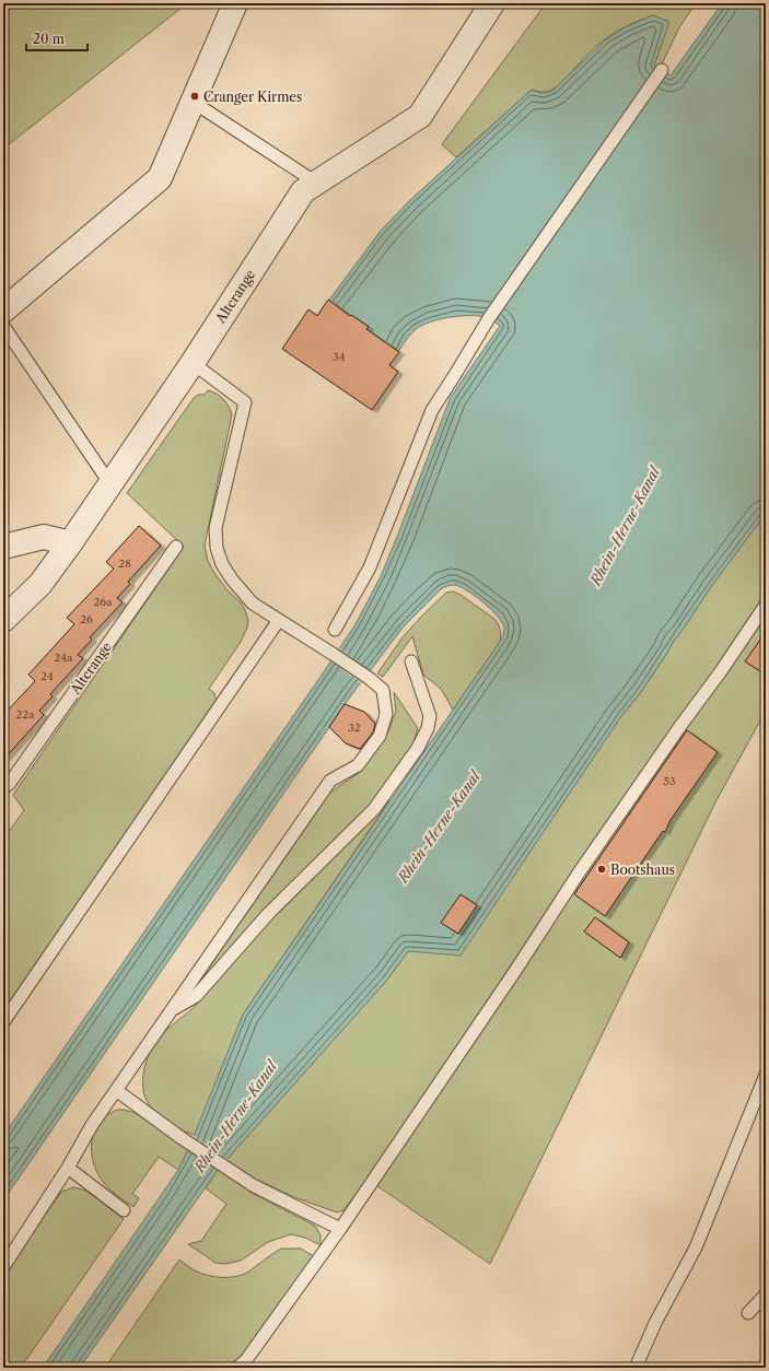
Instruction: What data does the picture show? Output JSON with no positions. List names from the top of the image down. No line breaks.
{"streets":{"street":["Altcrange"]},"water":["Rhein-Herne-Kanal"],"places":["Cranger Kirmes","Bootshaus"],"house_numbers":["34","28","26a","26","24a","24","22a","32","53"],"scale_bar":"20 m"}
